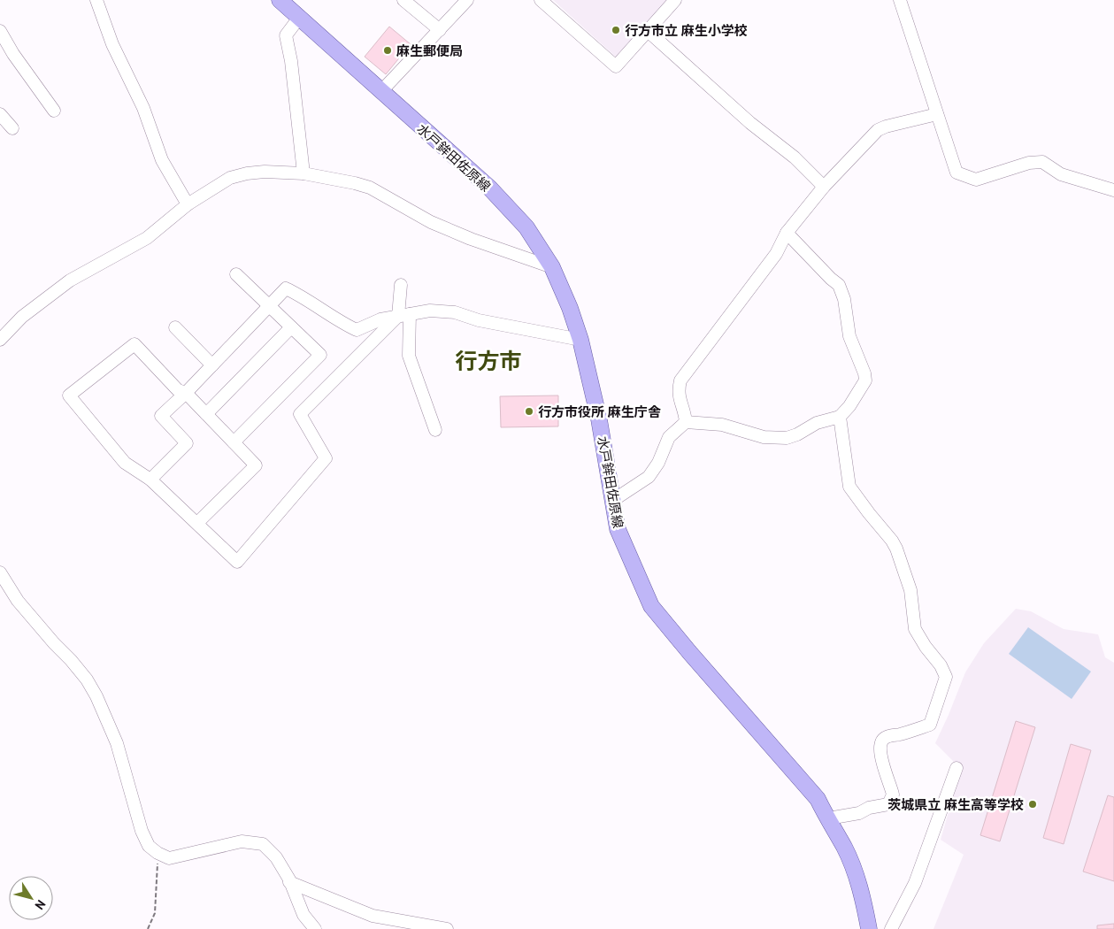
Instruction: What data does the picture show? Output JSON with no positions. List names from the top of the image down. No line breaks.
{"streets":{"main road":["水戸鉾田佐原線"]},"districts":["行方市"],"places":["行方市立 麻生小学校","麻生郵便局","行方市役所 麻生庁舎","茨城県立 麻生高等学校"],"north":"bottom right"}
